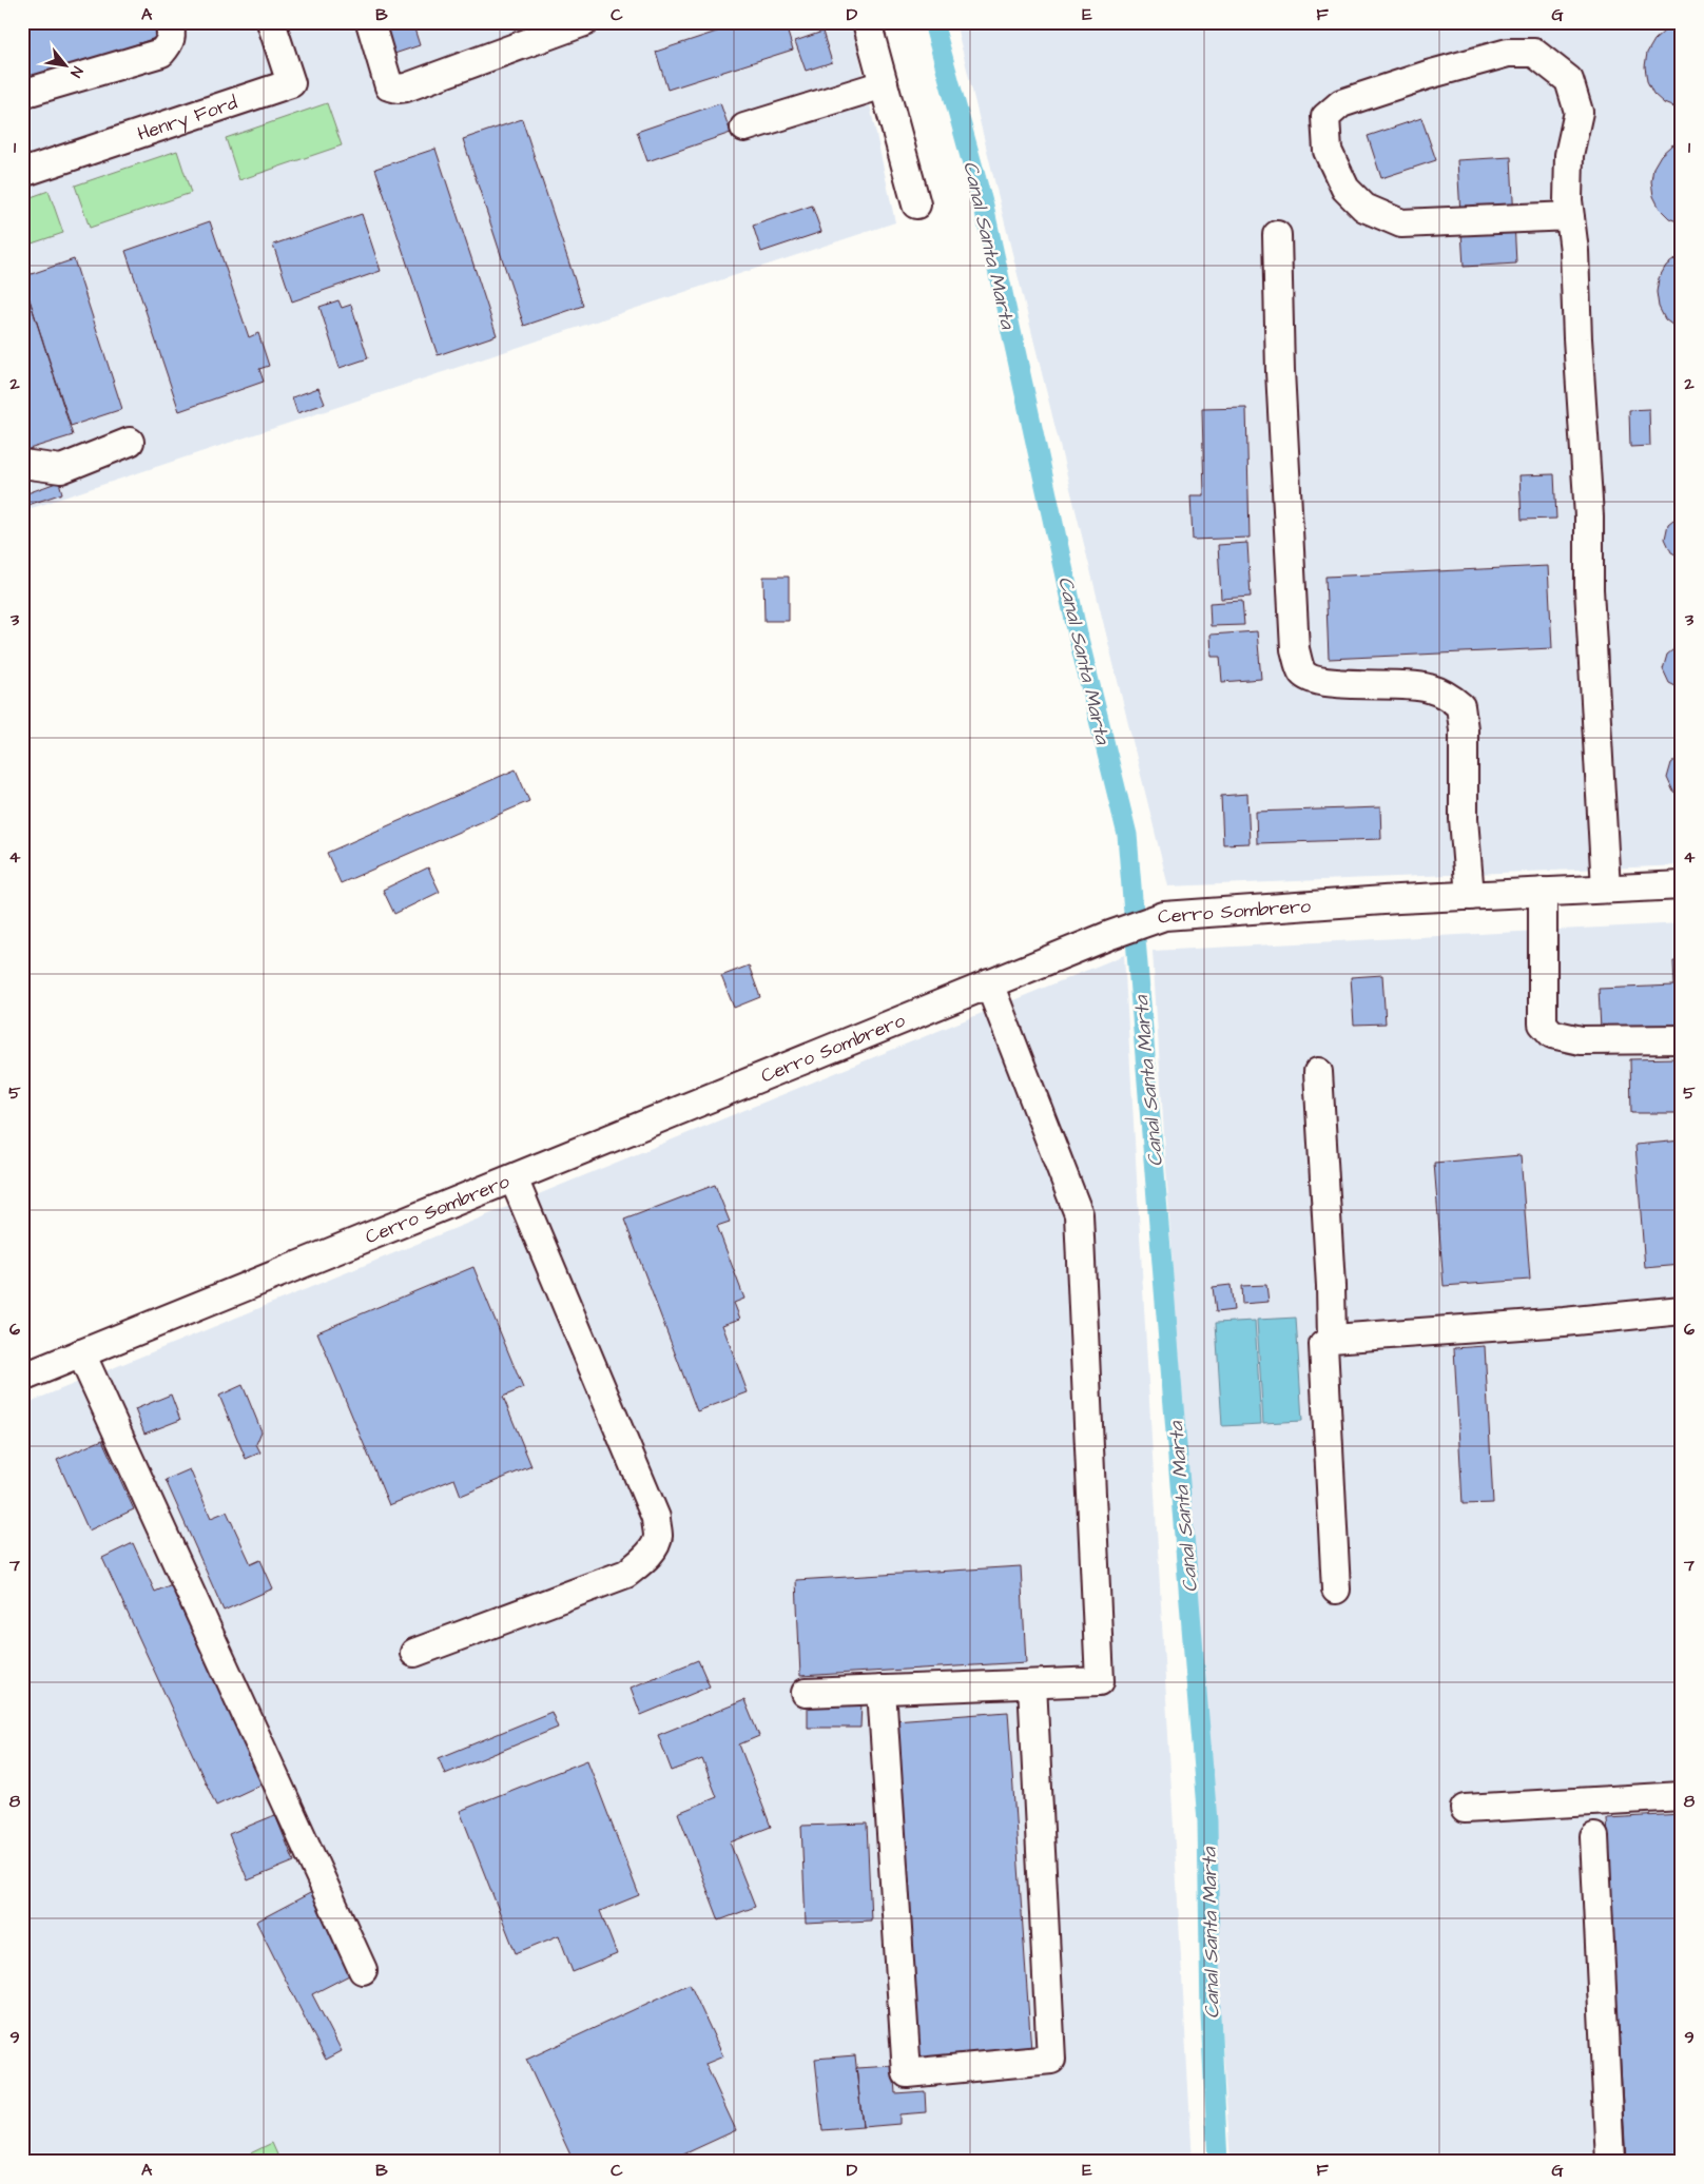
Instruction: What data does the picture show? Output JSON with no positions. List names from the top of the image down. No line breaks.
{"streets":{"street":["Henry Ford","Cerro Sombrero"]},"water":["Canal Santa Marta"],"north":"bottom right","grid":{"columns":["A","B","C","D","E","F","G"],"rows":["1","2","3","4","5","6","7","8","9"]}}
